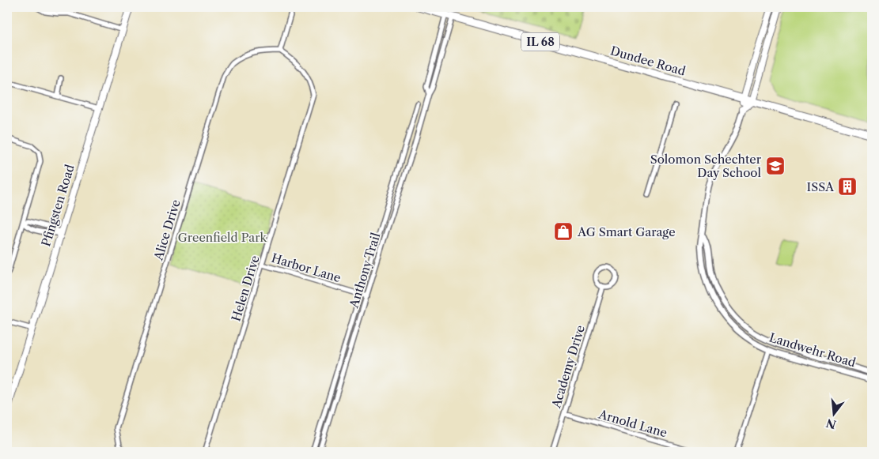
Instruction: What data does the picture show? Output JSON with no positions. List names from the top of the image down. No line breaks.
{"streets":{"main road":["IL 68","Dundee Road","Pfingsten Road","Landwehr Road"],"street":["Alice Drive","Harbor Lane","Anthony Trail","Helen Drive","Academy Drive","Arnold Lane"]},"crossings":[["Dundee Road","Anthony Trail"],["Dundee Road","Landwehr Road"],["Alice Drive","Helen Drive"],["Harbor Lane","Anthony Trail"],["Harbor Lane","Helen Drive"],["Academy Drive","Arnold Lane"]],"parks":["Greenfield Park"],"places":{"school or university":["Solomon Schechter Day School"],"building":["ISSA"],"shop":["AG Smart Garage"]},"north":"bottom"}
